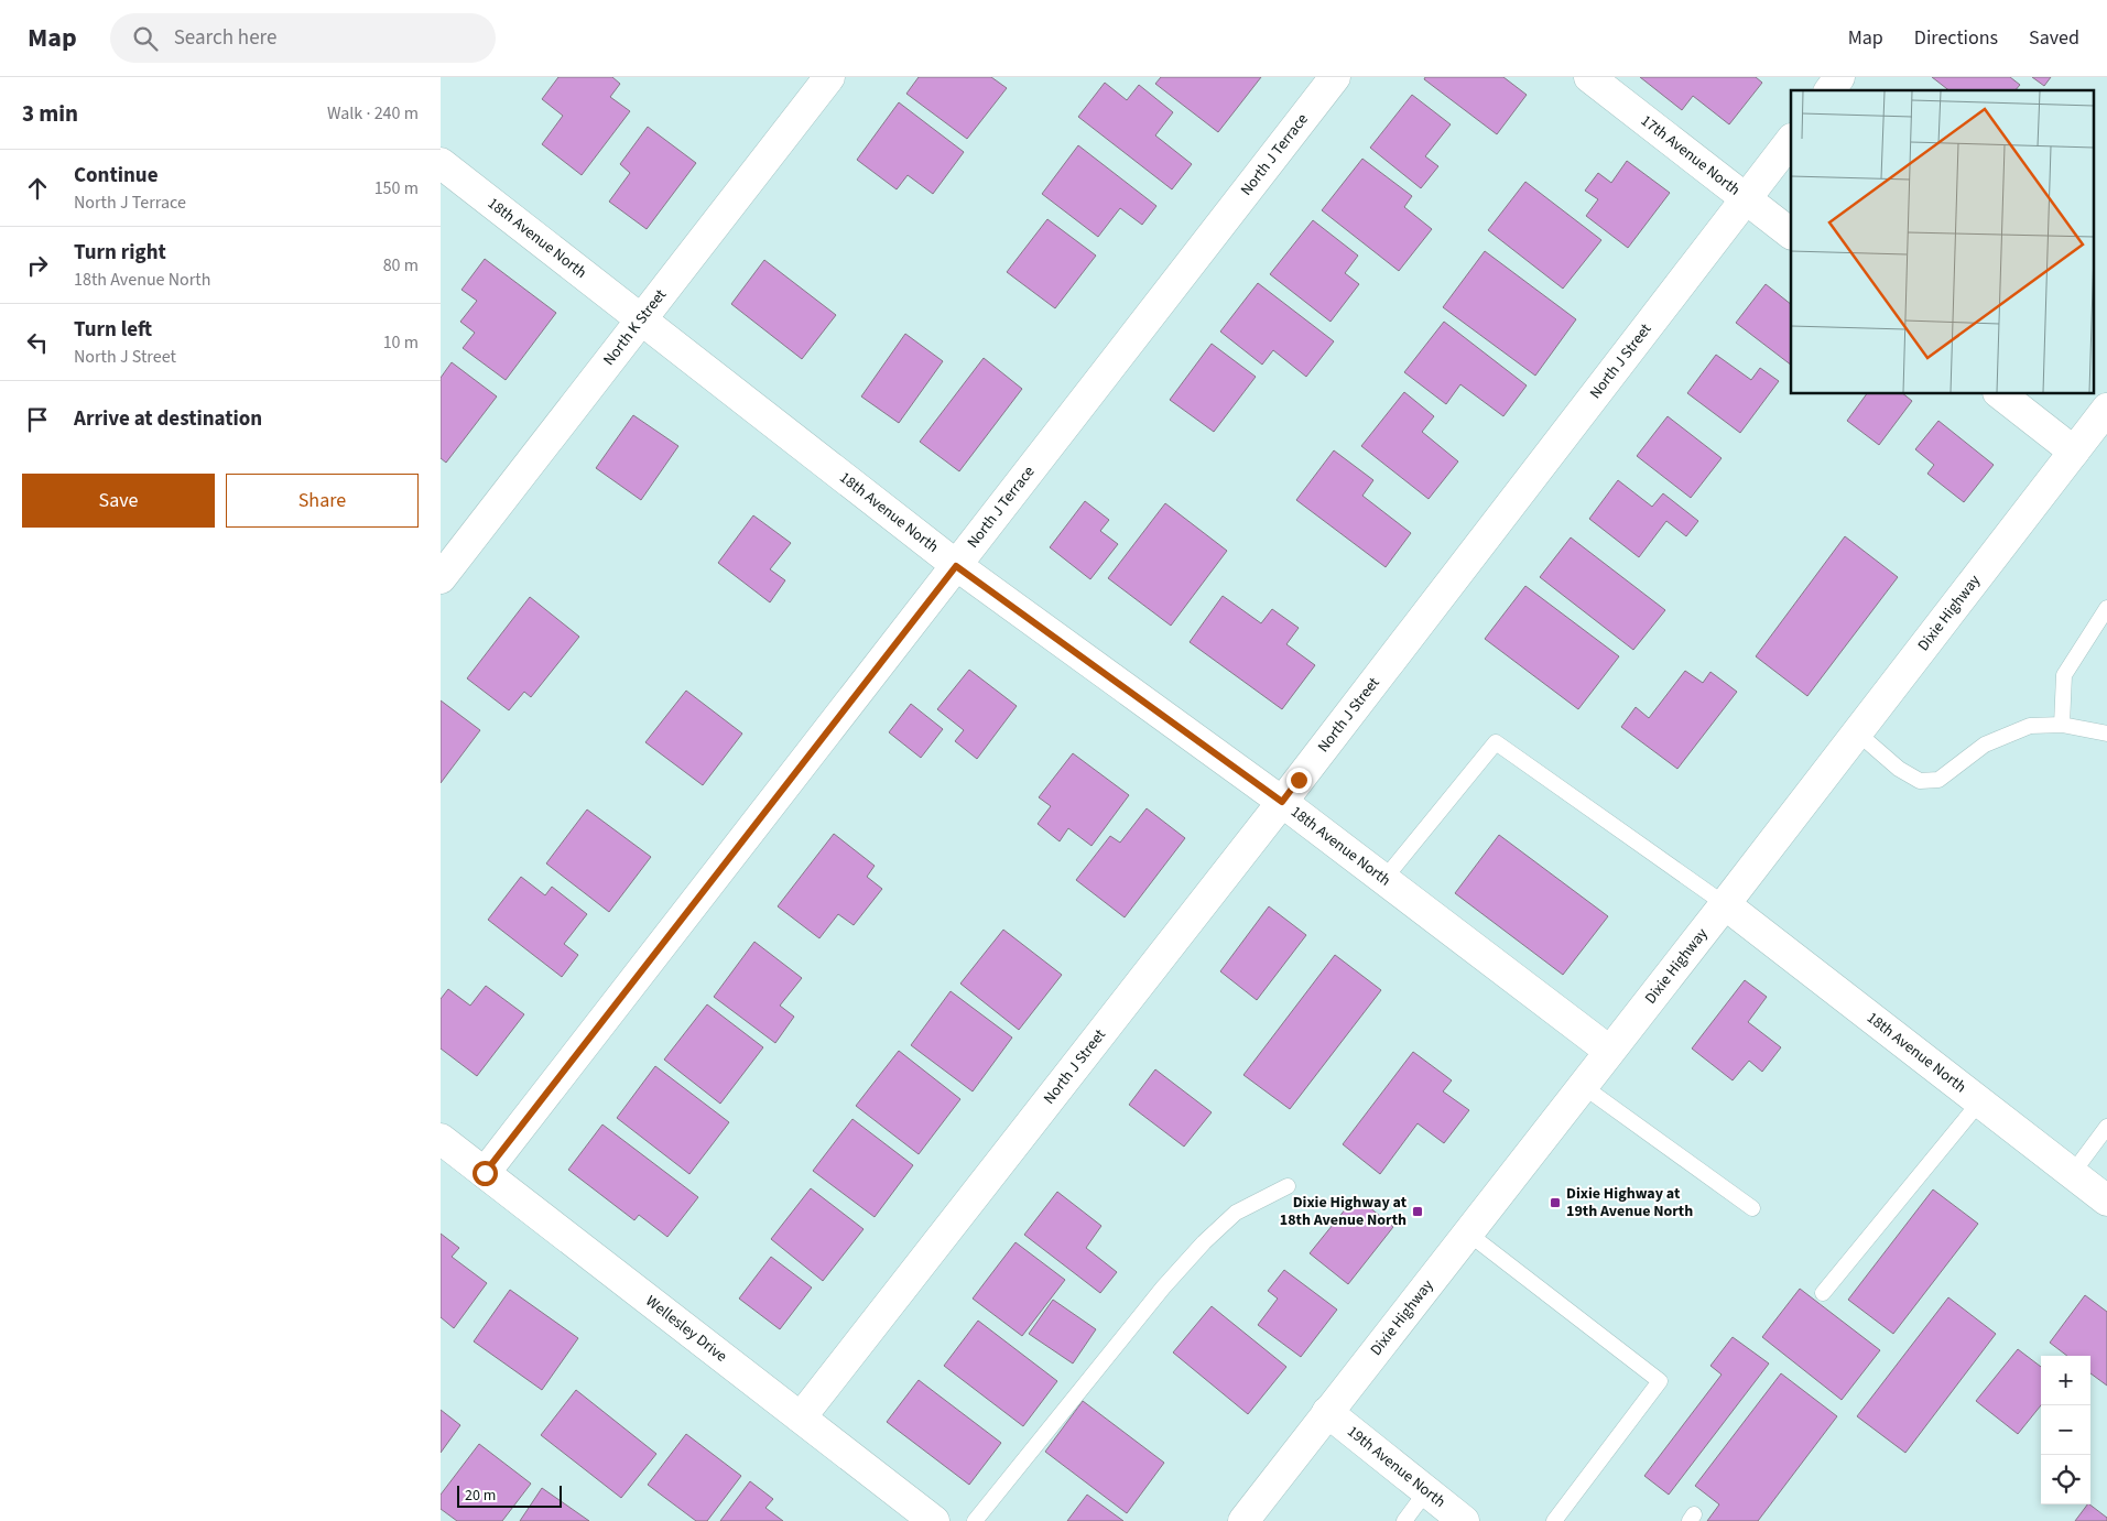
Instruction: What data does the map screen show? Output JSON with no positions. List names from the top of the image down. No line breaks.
{"streets":{"street":["North J Terrace","17th Avenue North","18th Avenue North","North K Street","North J Street","Dixie Highway","Wellesley Drive","19th Avenue North"]},"crossings":[["North J Terrace","18th Avenue North"],["North J Terrace","Wellesley Drive"],["17th Avenue North","North J Street"],["18th Avenue North","North K Street"],["18th Avenue North","North J Street"],["18th Avenue North","Dixie Highway"],["North J Street","Wellesley Drive"],["Dixie Highway","19th Avenue North"]],"places":{"transit":["Dixie Highway at 19th Avenue North","Dixie Highway at 18th Avenue North"]},"scale_bar":"20 m","page":{"header":"Map","search":"Search here","nav":["Map","Directions","Saved"],"heading":["3 min","Walk · 240 m"],"list":[["Continue","North J Terrace","150 m"],["Turn right","18th Avenue North","80 m"],["Turn left","North J Street","10 m"],"Arrive at destination"],"buttons":["Save","Share"],"map_buttons":["+","−"],"scale":"20 m"}}
